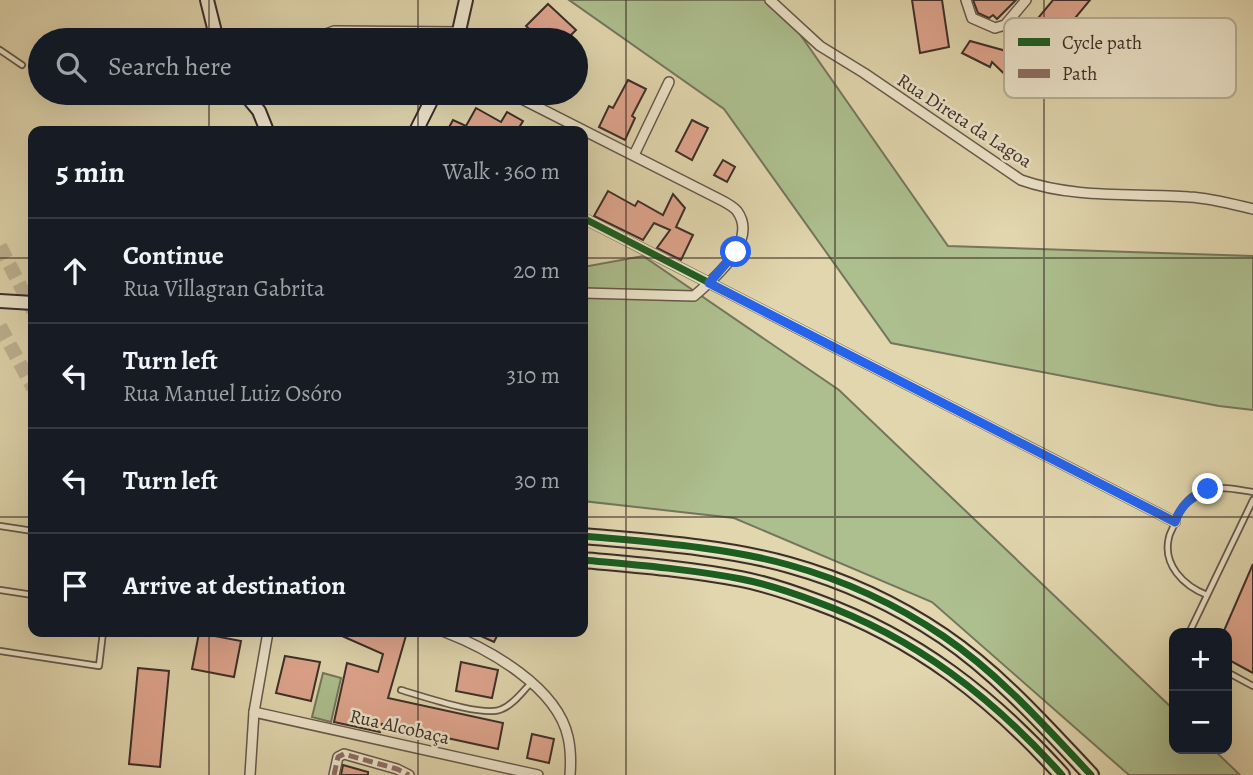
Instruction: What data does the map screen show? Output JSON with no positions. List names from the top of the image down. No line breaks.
{"streets":{"street":["Rua Direta da Lagoa","Rua Alcobaça"]},"legend":["Cycle path","Path"],"page":{"search":"Search here","heading":["5 min","Walk · 360 m"],"list":[["Continue","Rua Villagran Gabrita","20 m"],["Turn left","Rua Manuel Luiz Osóro","310 m"],["Turn left","30 m"],"Arrive at destination"],"map_buttons":["+","−"]}}
